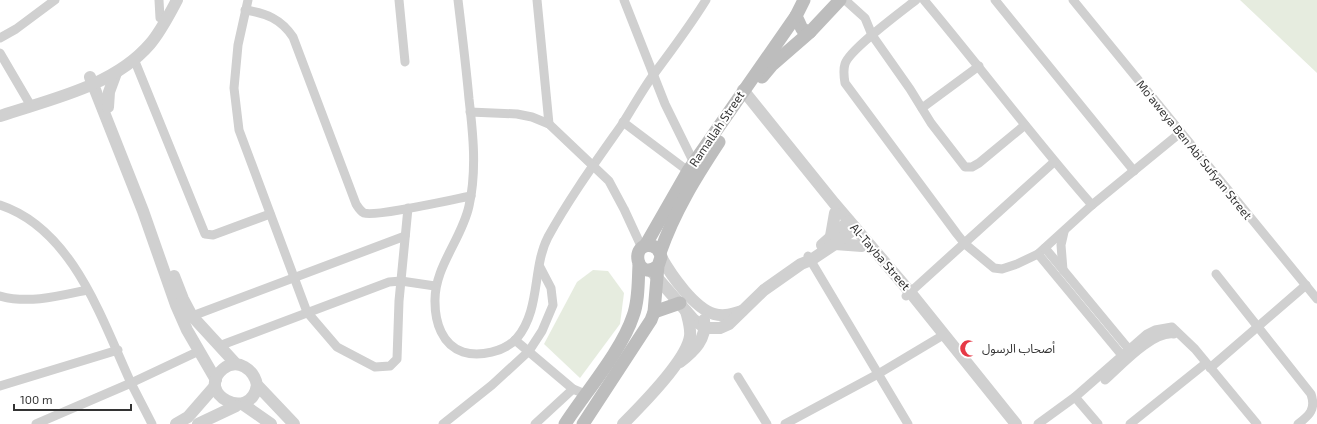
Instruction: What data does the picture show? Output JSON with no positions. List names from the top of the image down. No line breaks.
{"streets":{"main road":["Ramallah Street"],"street":["Mo'aweya Ben Abi Sufyan Street","Al-Tayba Street"]},"crossings":[["Ramallah Street","Al-Tayba Street"]],"places":{"mosque":["أصحاب الرسول"]},"scale_bar":"100 m"}
